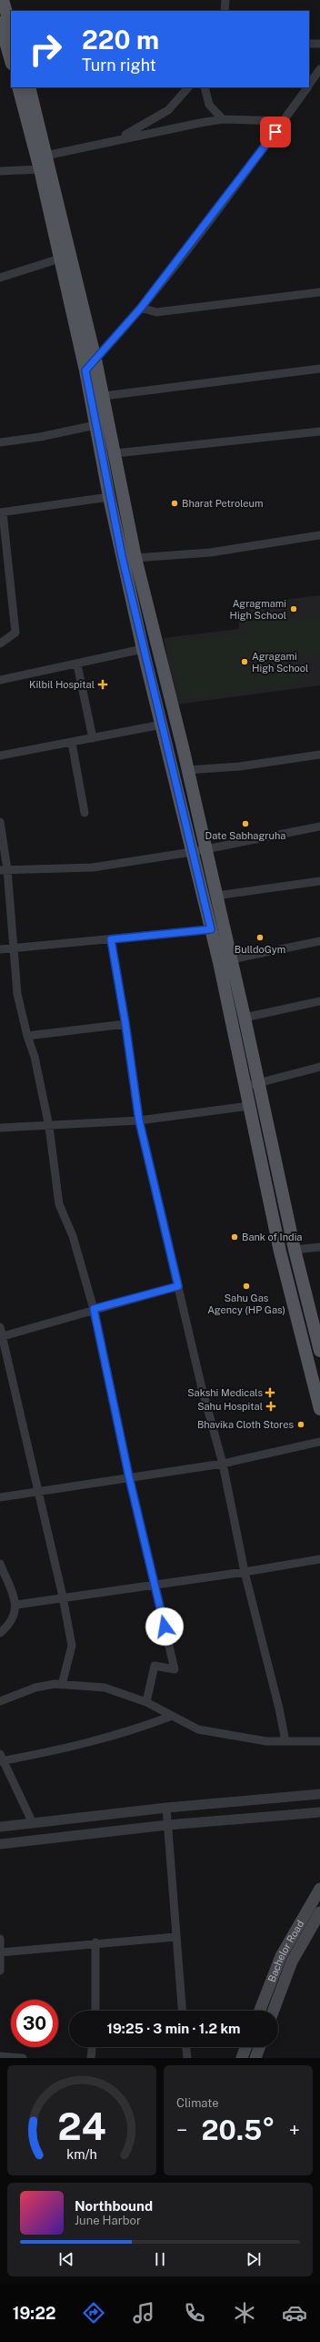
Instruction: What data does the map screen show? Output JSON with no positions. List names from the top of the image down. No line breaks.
{"streets":{"main road":["Bachelor Road"]},"places":{"other":["Bharat Petroleum","Agragmami High School","Agragami High School","Date Sabhagruha","BulldoGym","Bank of India","Sahu Gas Agency (HP Gas)","Bhavika Cloth Stores"],"health":["Kilbil Hospital","Sakshi Medicals","Sahu Hospital"]},"page":{"turn":["220 m","Turn right"],"limit":"30","trip":"19:25 · 3 min · 1.2 km","tile":"Climate","heat":["−","20.5°","+"],"song":["Northbound","June Harbor"],"tabs":"19:22","gauge":["24","km/h"]}}
